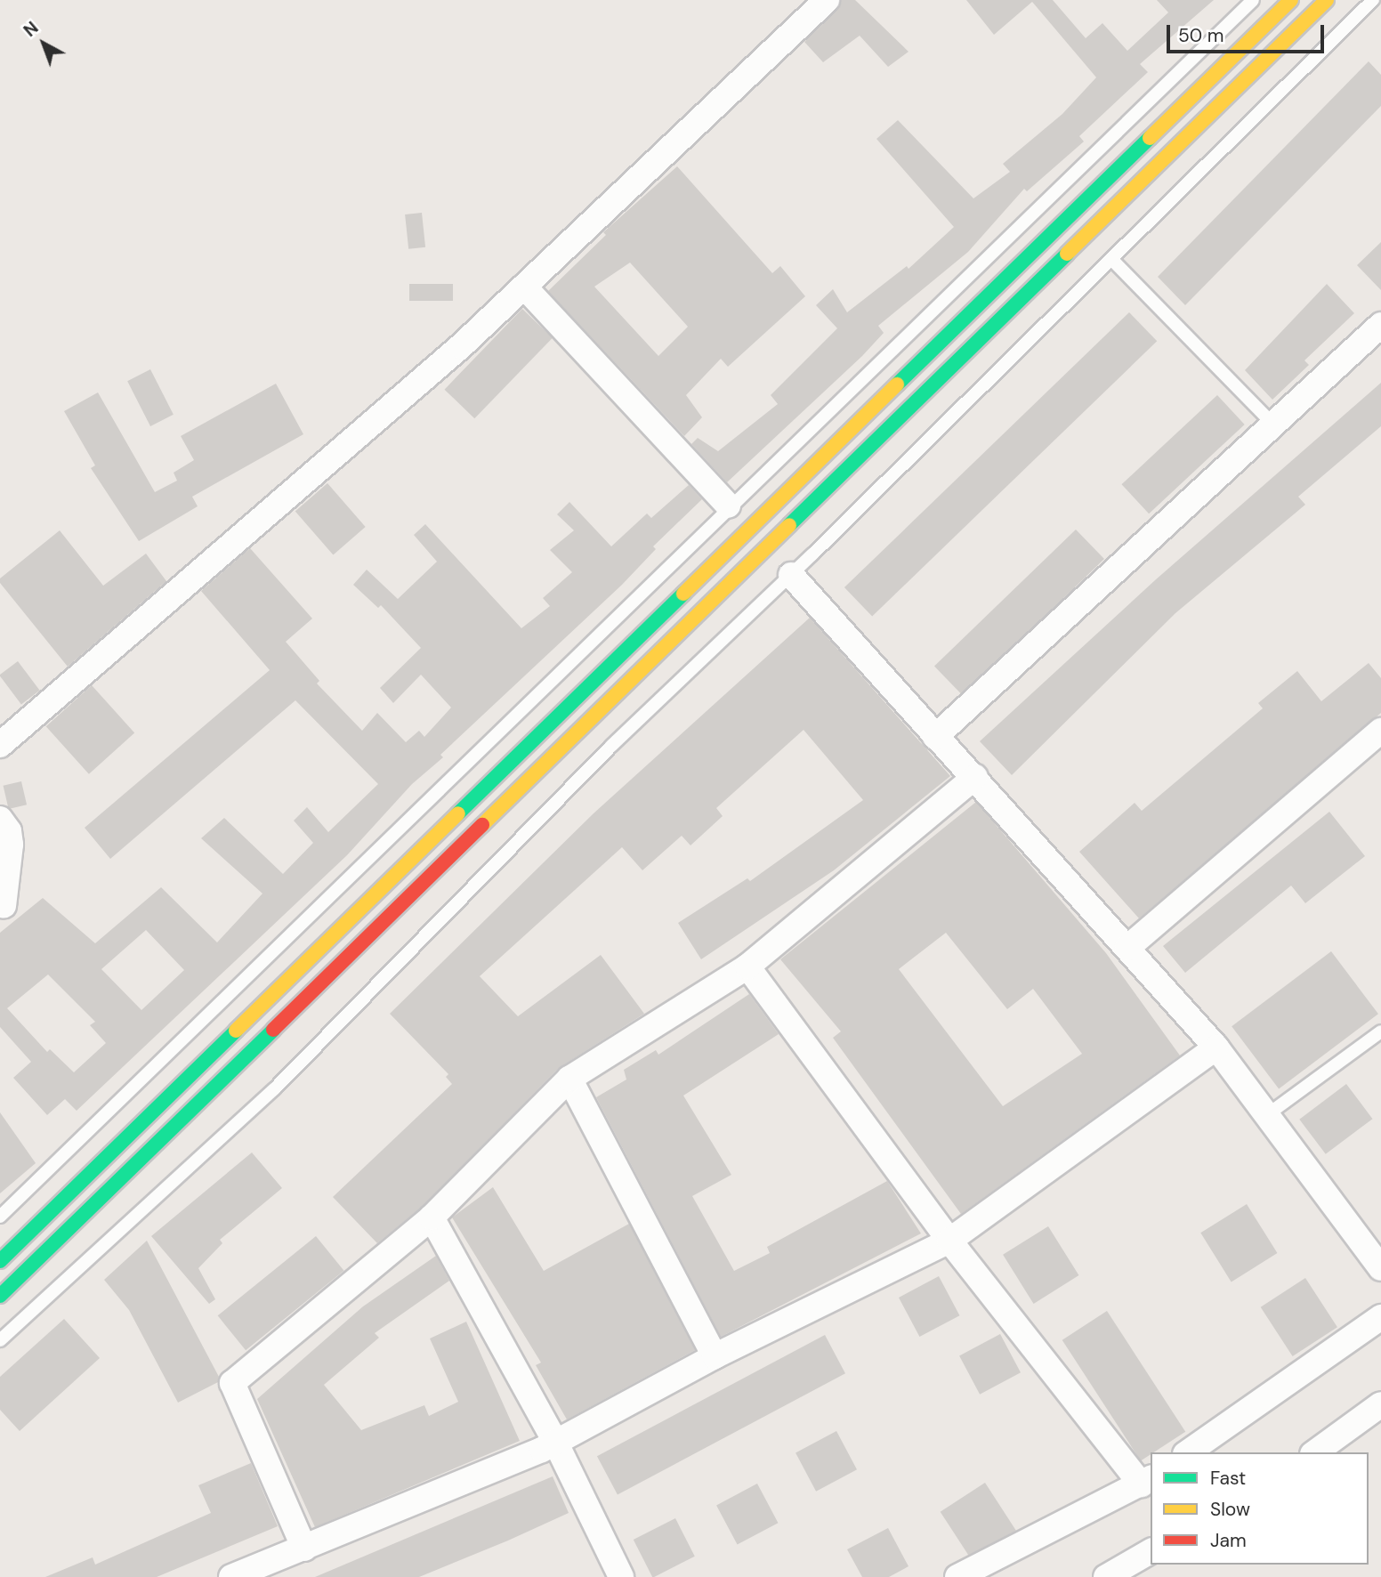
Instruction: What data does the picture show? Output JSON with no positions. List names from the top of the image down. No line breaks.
{"legend":["Fast","Slow","Jam"],"scale_bar":"50 m","north":"top left"}
